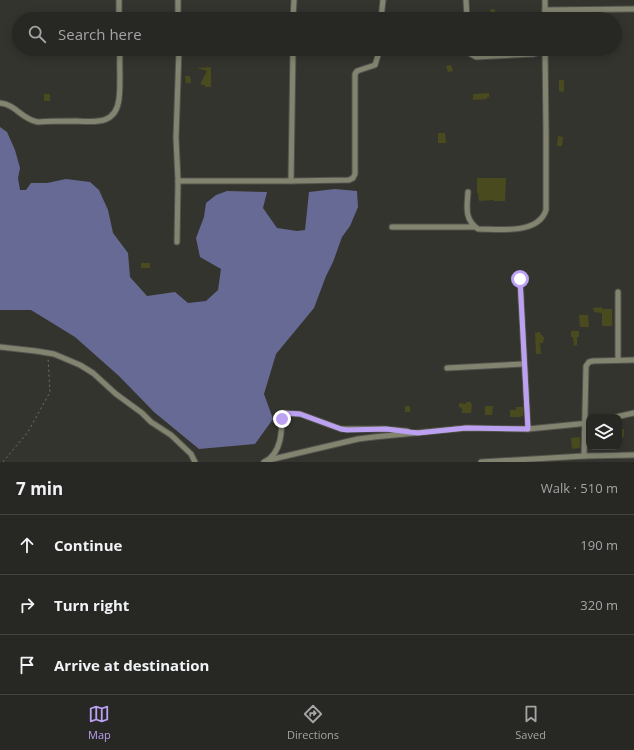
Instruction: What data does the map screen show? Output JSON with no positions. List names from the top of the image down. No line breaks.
{"page":{"search":"Search here","heading":["7 min","Walk · 510 m"],"list":[["Continue","190 m"],["Turn right","320 m"],"Arrive at destination"],"nav":["Map","Directions","Saved"]}}
